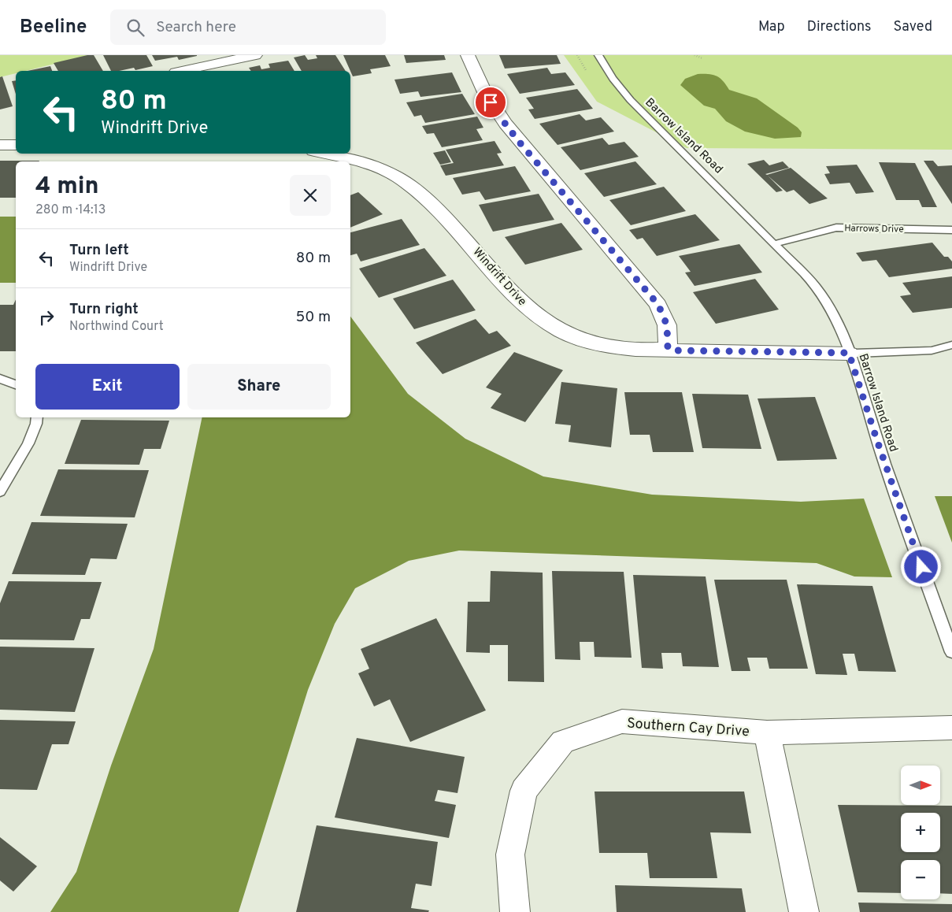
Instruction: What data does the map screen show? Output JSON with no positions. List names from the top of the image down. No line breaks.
{"streets":{"street":["Windrift Drive","Southern Cay Drive"],"lane":["Barrow Island Road","Harrows Drive"]},"crossings":[["Barrow Island Road","Harrows Drive"],["Barrow Island Road","Windrift Drive"]],"north":"right","page":{"header":"Beeline","search":"Search here","nav":["Map","Directions","Saved"],"turn":["80 m","Windrift Drive"],"heading":["4 min","280 m · 14:13"],"list":[{"name":"Turn left","note":"Windrift Drive","value":"80 m"},{"name":"Turn right","note":"Northwind Court","value":"50 m"}],"buttons":["Exit","Share"],"map_buttons":["+","−"]}}
